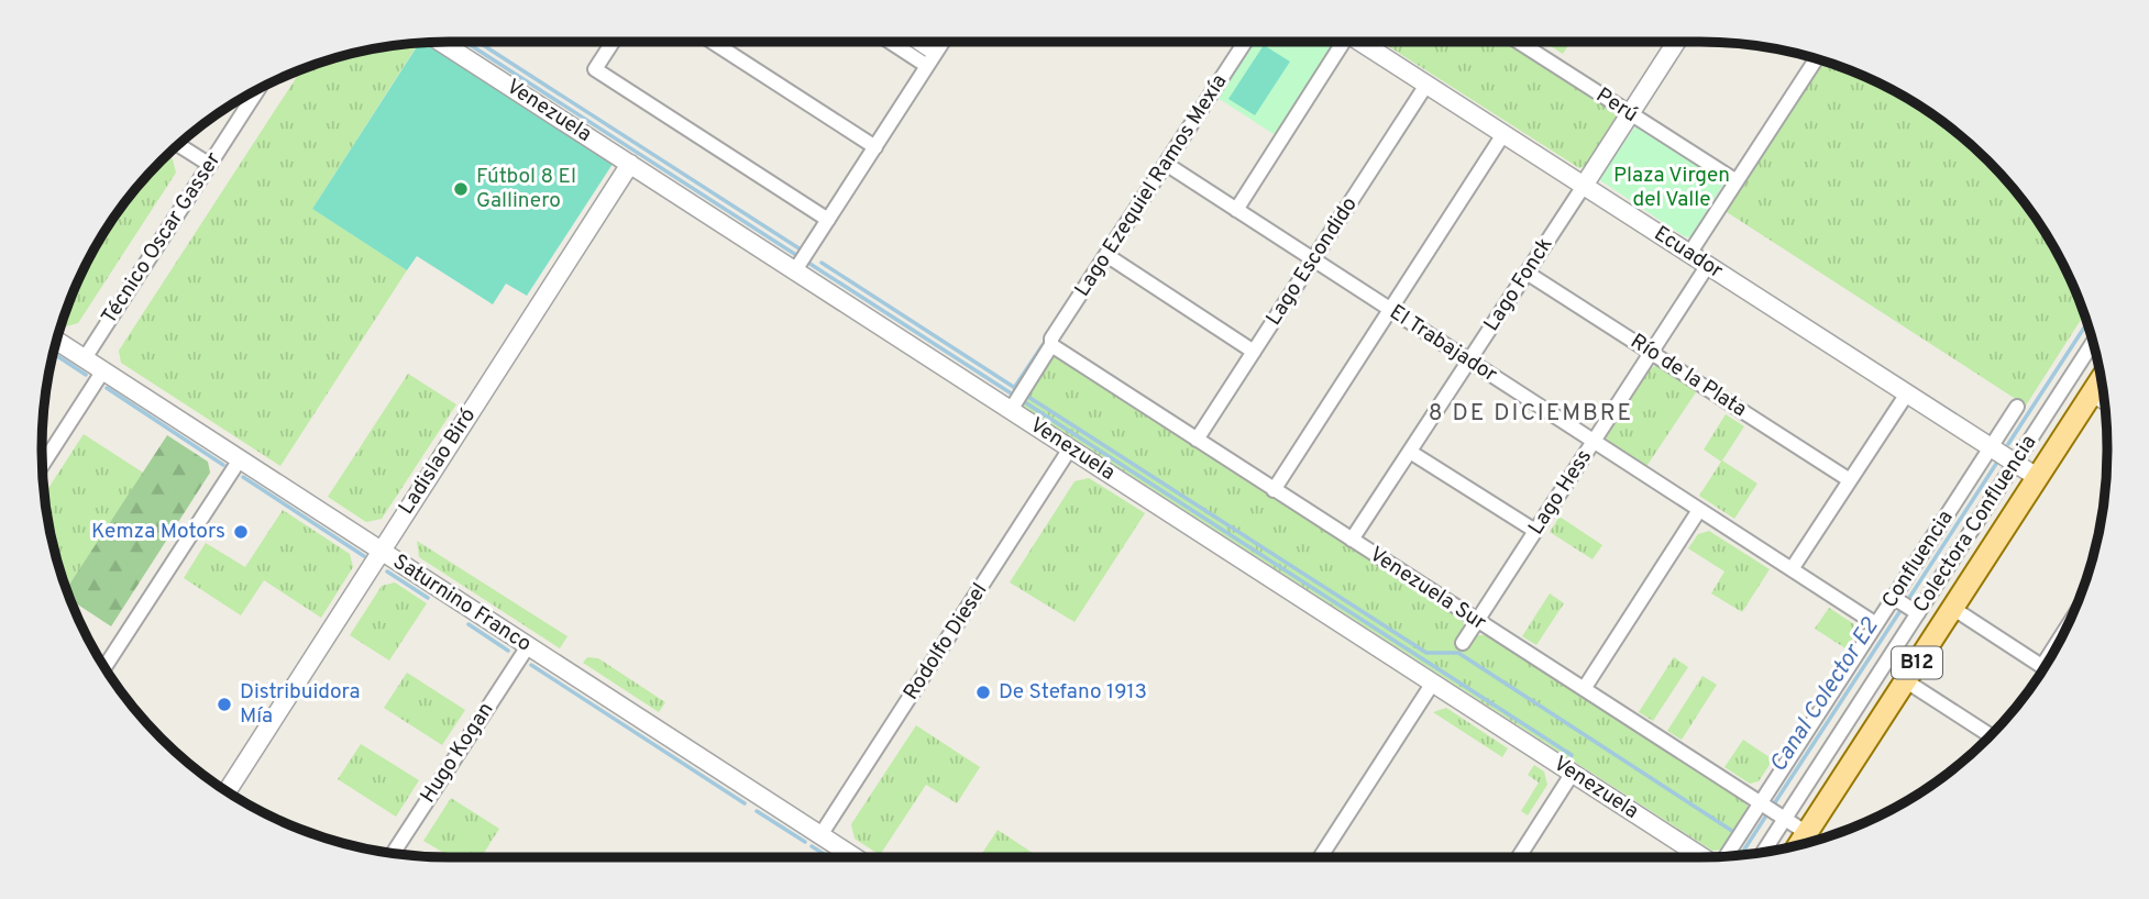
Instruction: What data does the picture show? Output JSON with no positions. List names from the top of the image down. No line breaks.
{"streets":{"main road":["B12"],"street":["Perú","Venezuela","Lago Ezequiel Ramos Mexía","Técnico Oscar Gasser","Ecuador","Lago Escondido","Lago Fonck","El Trabajador","Río de la Plata","Ladislao Biró","Lago Hess","Colectora Confluencia","Confluencia","Venezuela Sur","Saturnino Franco","Rodolfo Diesel","Hugo Kogan"]},"crossings":[["Perú","Lago Fonck"],["Venezuela","Lago Ezequiel Ramos Mexía"],["Venezuela","Ladislao Biró"],["Venezuela","Rodolfo Diesel"],["Lago Ezequiel Ramos Mexía","El Trabajador"],["Lago Ezequiel Ramos Mexía","Venezuela Sur"],["Técnico Oscar Gasser","Saturnino Franco"],["Ecuador","Lago Escondido"],["Ecuador","Lago Fonck"],["Ecuador","Lago Hess"],["Ecuador","Colectora Confluencia"],["Ecuador","Confluencia"],["Ecuador","B12"],["Lago Escondido","El Trabajador"],["Lago Escondido","Venezuela Sur"],["Lago Fonck","El Trabajador"],["Lago Fonck","Río de la Plata"],["Lago Fonck","Venezuela Sur"],["El Trabajador","Lago Hess"],["El Trabajador","Confluencia"],["Río de la Plata","Lago Hess"],["Ladislao Biró","Saturnino Franco"],["Lago Hess","Venezuela Sur"],["Colectora Confluencia","Venezuela Sur"],["Confluencia","Venezuela Sur"],["Venezuela Sur","B12"],["Saturnino Franco","Rodolfo Diesel"],["Saturnino Franco","Hugo Kogan"]],"districts":["8 DE DICIEMBRE"],"water":["Canal Colector E2"],"parks":["Plaza Virgen del Valle"],"places":["Fútbol 8 El Gallinero","Kemza Motors","De Stefano 1913","Distribuidora Mía"]}
